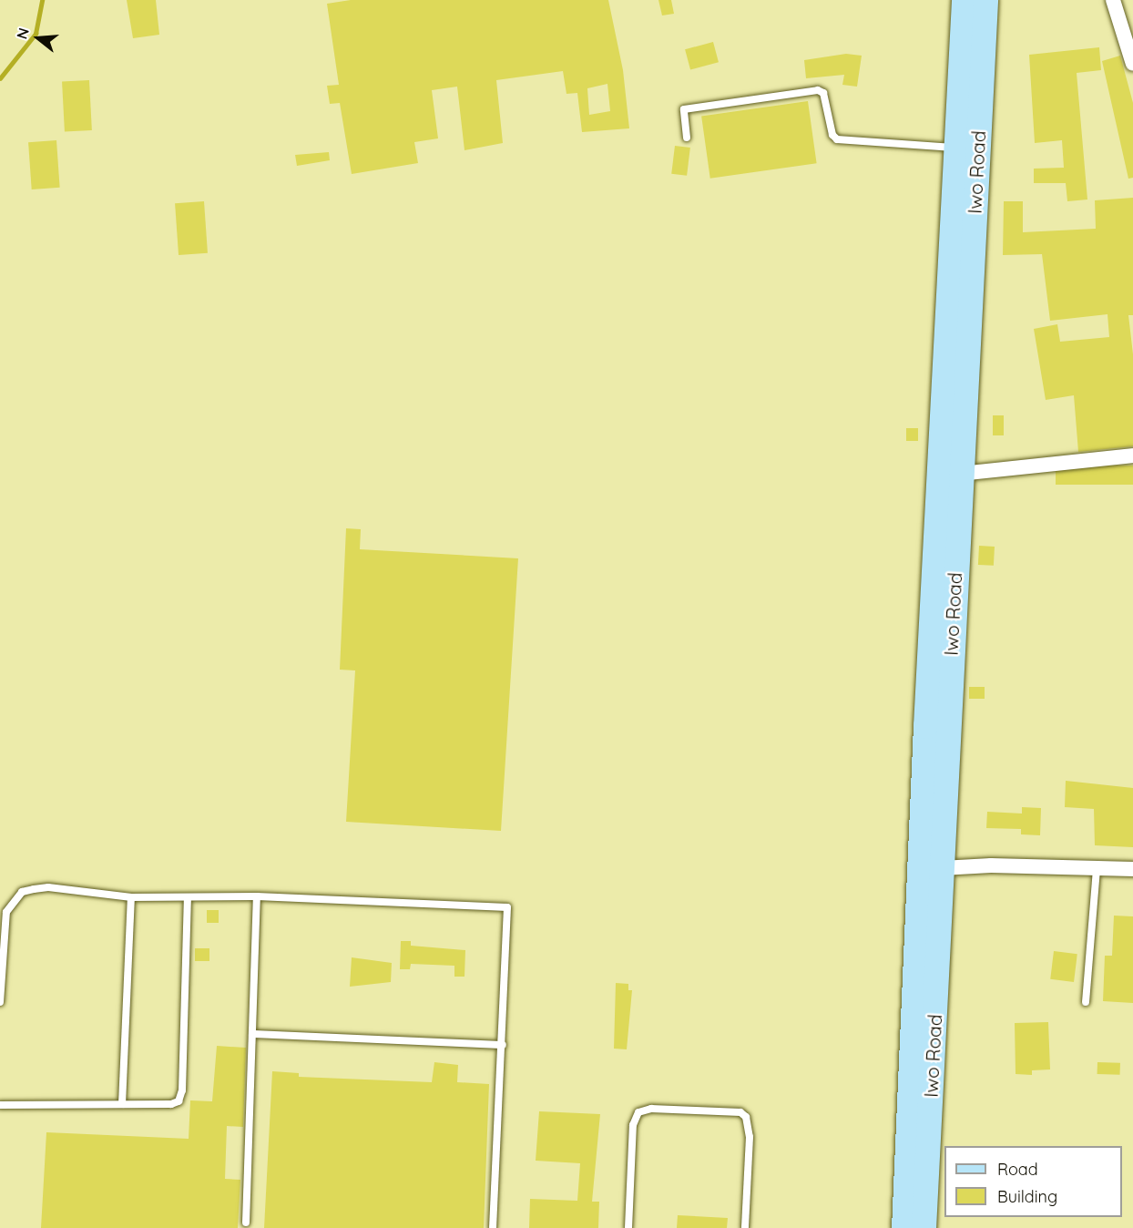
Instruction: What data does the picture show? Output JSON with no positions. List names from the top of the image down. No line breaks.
{"streets":{"main road":["Iwo Road"]},"legend":["Road","Building"],"north":"left"}
